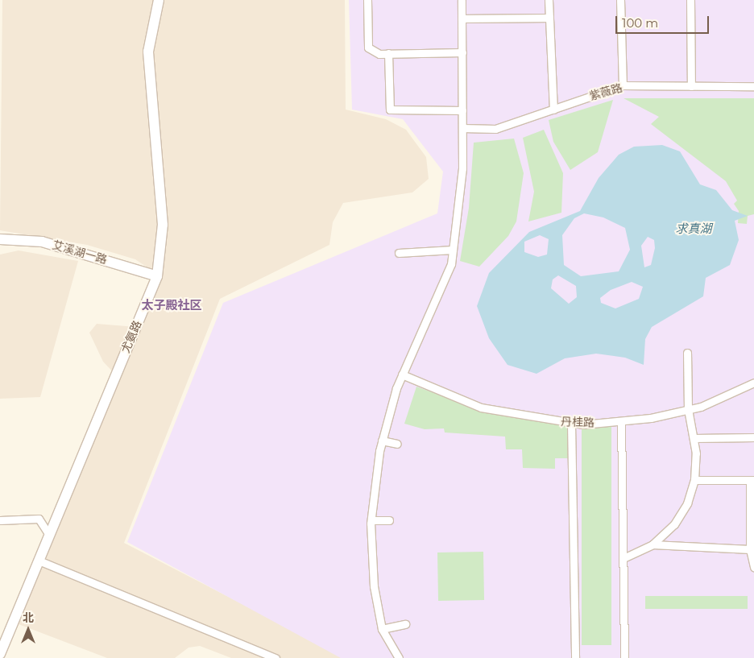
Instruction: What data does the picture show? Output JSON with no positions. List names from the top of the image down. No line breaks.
{"streets":{"main road":["艾溪湖一路","尤氨路"],"street":["紫薇路","丹桂路"]},"crossings":[["艾溪湖一路","尤氨路"]],"districts":["太子殿社区"],"water":["求真湖"],"scale_bar":"100 m","north":"top"}
